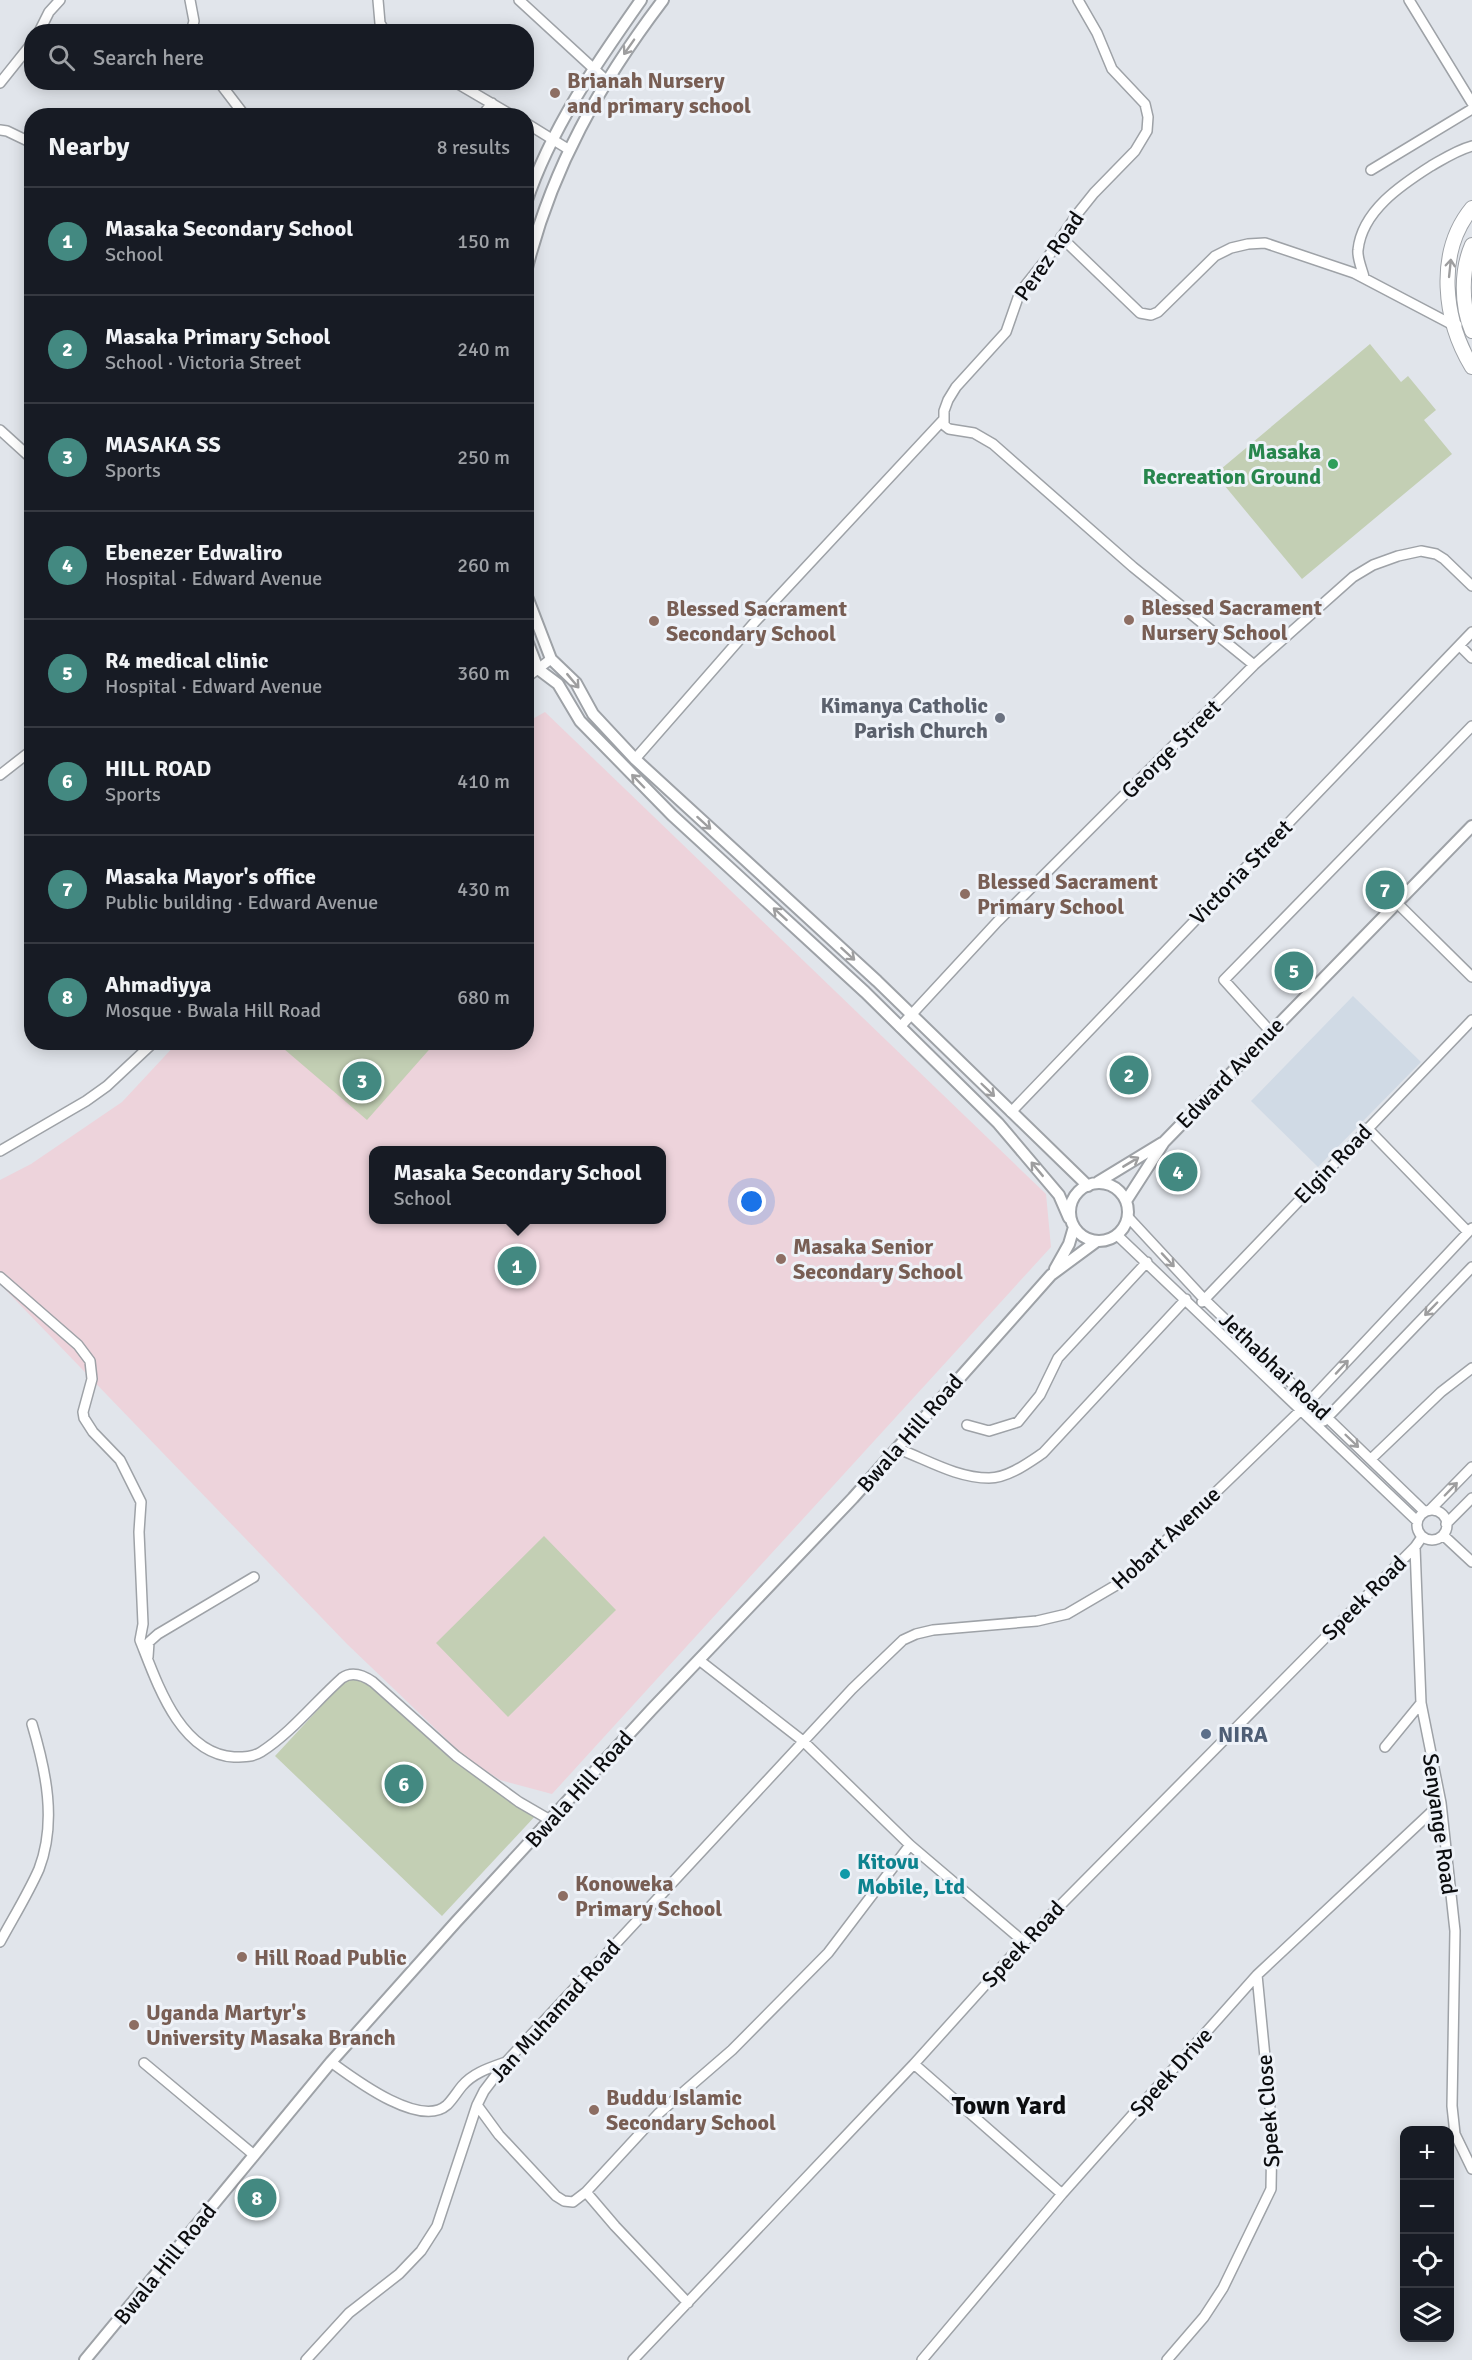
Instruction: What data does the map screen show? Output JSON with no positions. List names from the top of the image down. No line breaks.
{"streets":{"street":["Perez Road","George Street","Victoria Street","Edward Avenue","Elgin Road","Jethabhai Road","Bwala Hill Road","Hobart Avenue","Speek Road","Senyange Road","Jan Muhamad Road","Speek Drive","Speek Close"]},"crossings":[["Edward Avenue","Jethabhai Road"],["Edward Avenue","Bwala Hill Road"],["Elgin Road","Jethabhai Road"],["Jethabhai Road","Bwala Hill Road"],["Jethabhai Road","Hobart Avenue"],["Jethabhai Road","Speek Road"],["Hobart Avenue","Jan Muhamad Road"],["Speek Road","Senyange Road"],["Senyange Road","Speek Drive"],["Speek Drive","Speek Close"]],"districts":["Town Yard"],"places":["Brianah Nursery and primary school","Masaka Recreation Ground","Blessed Sacrament Nursery School","Blessed Sacrament Secondary School","Kimanya Catholic Parish Church","Blessed Sacrament Primary School","Masaka Senior Secondary School","NIRA","Kitovu Mobile, Ltd","Konoweka Primary School","Hill Road Public","Uganda Martyr's University Masaka Branch","Buddu Islamic Secondary School"],"page":{"search":"Search here","heading":["Nearby","8 results"],"list":[{"mark":"1","name":"Masaka Secondary School","note":"School","value":"150 m"},{"mark":"2","name":"Masaka Primary School","note":"School · Victoria Street","value":"240 m"},{"mark":"3","name":"MASAKA SS","note":"Sports","value":"250 m"},{"mark":"4","name":"Ebenezer Edwaliro","note":"Hospital · Edward Avenue","value":"260 m"},{"mark":"5","name":"R4 medical clinic","note":"Hospital · Edward Avenue","value":"360 m"},{"mark":"6","name":"HILL ROAD","note":"Sports","value":"410 m"},{"mark":"7","name":"Masaka Mayor's office","note":"Public building · Edward Avenue","value":"430 m"},{"mark":"8","name":"Ahmadiyya","note":"Mosque · Bwala Hill Road","value":"680 m"}],"pins":["7","5","2","3","4","1","6","8"],"popup":["Masaka Secondary School","School"],"map_buttons":["+","−"]}}
